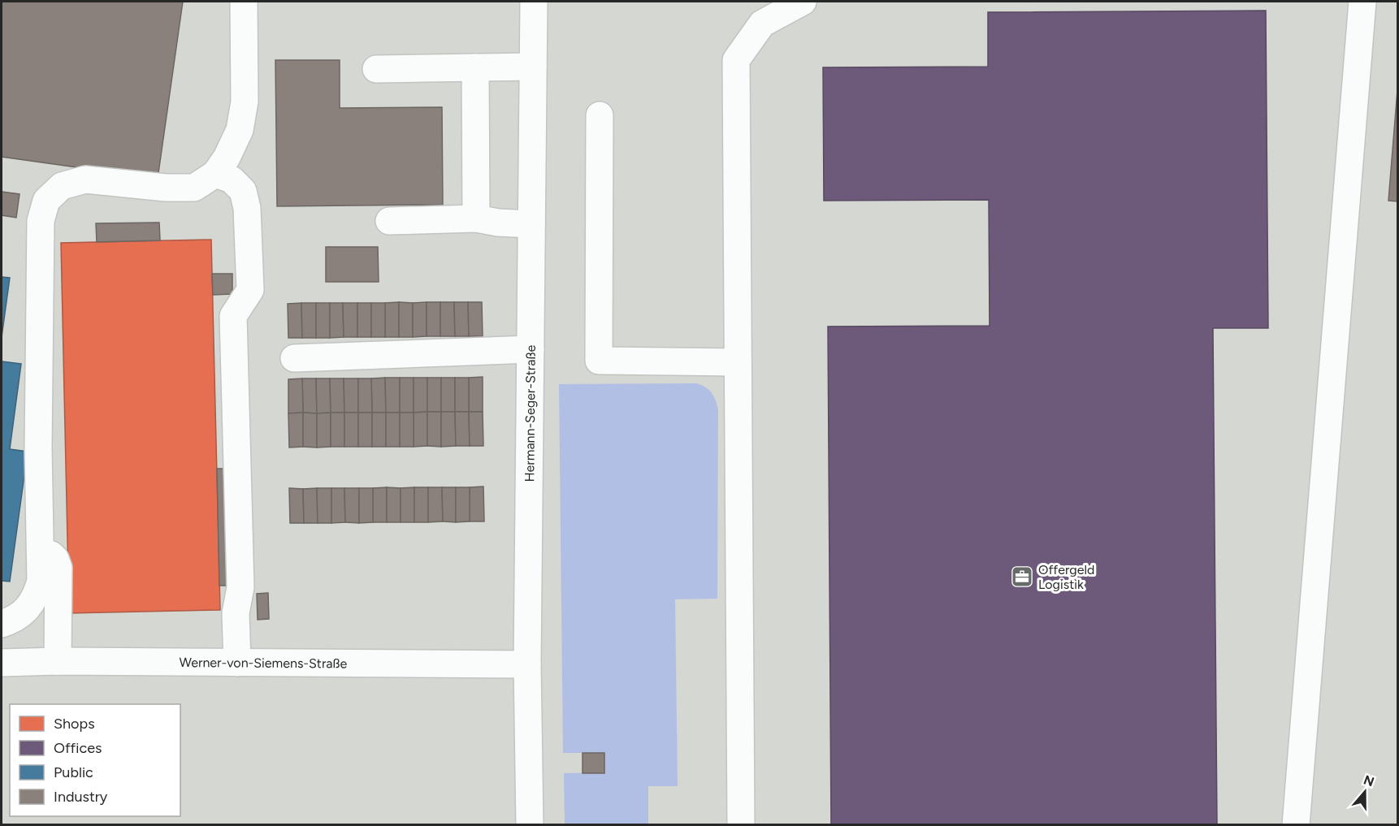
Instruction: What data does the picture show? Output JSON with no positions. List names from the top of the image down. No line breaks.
{"streets":{"street":["Hermann-Seger-Straße","Werner-von-Siemens-Straße"]},"crossings":[["Hermann-Seger-Straße","Werner-von-Siemens-Straße"]],"places":{"office":["Offergeld Logistik"]},"legend":["Shops","Offices","Public","Industry"],"north":"top"}
